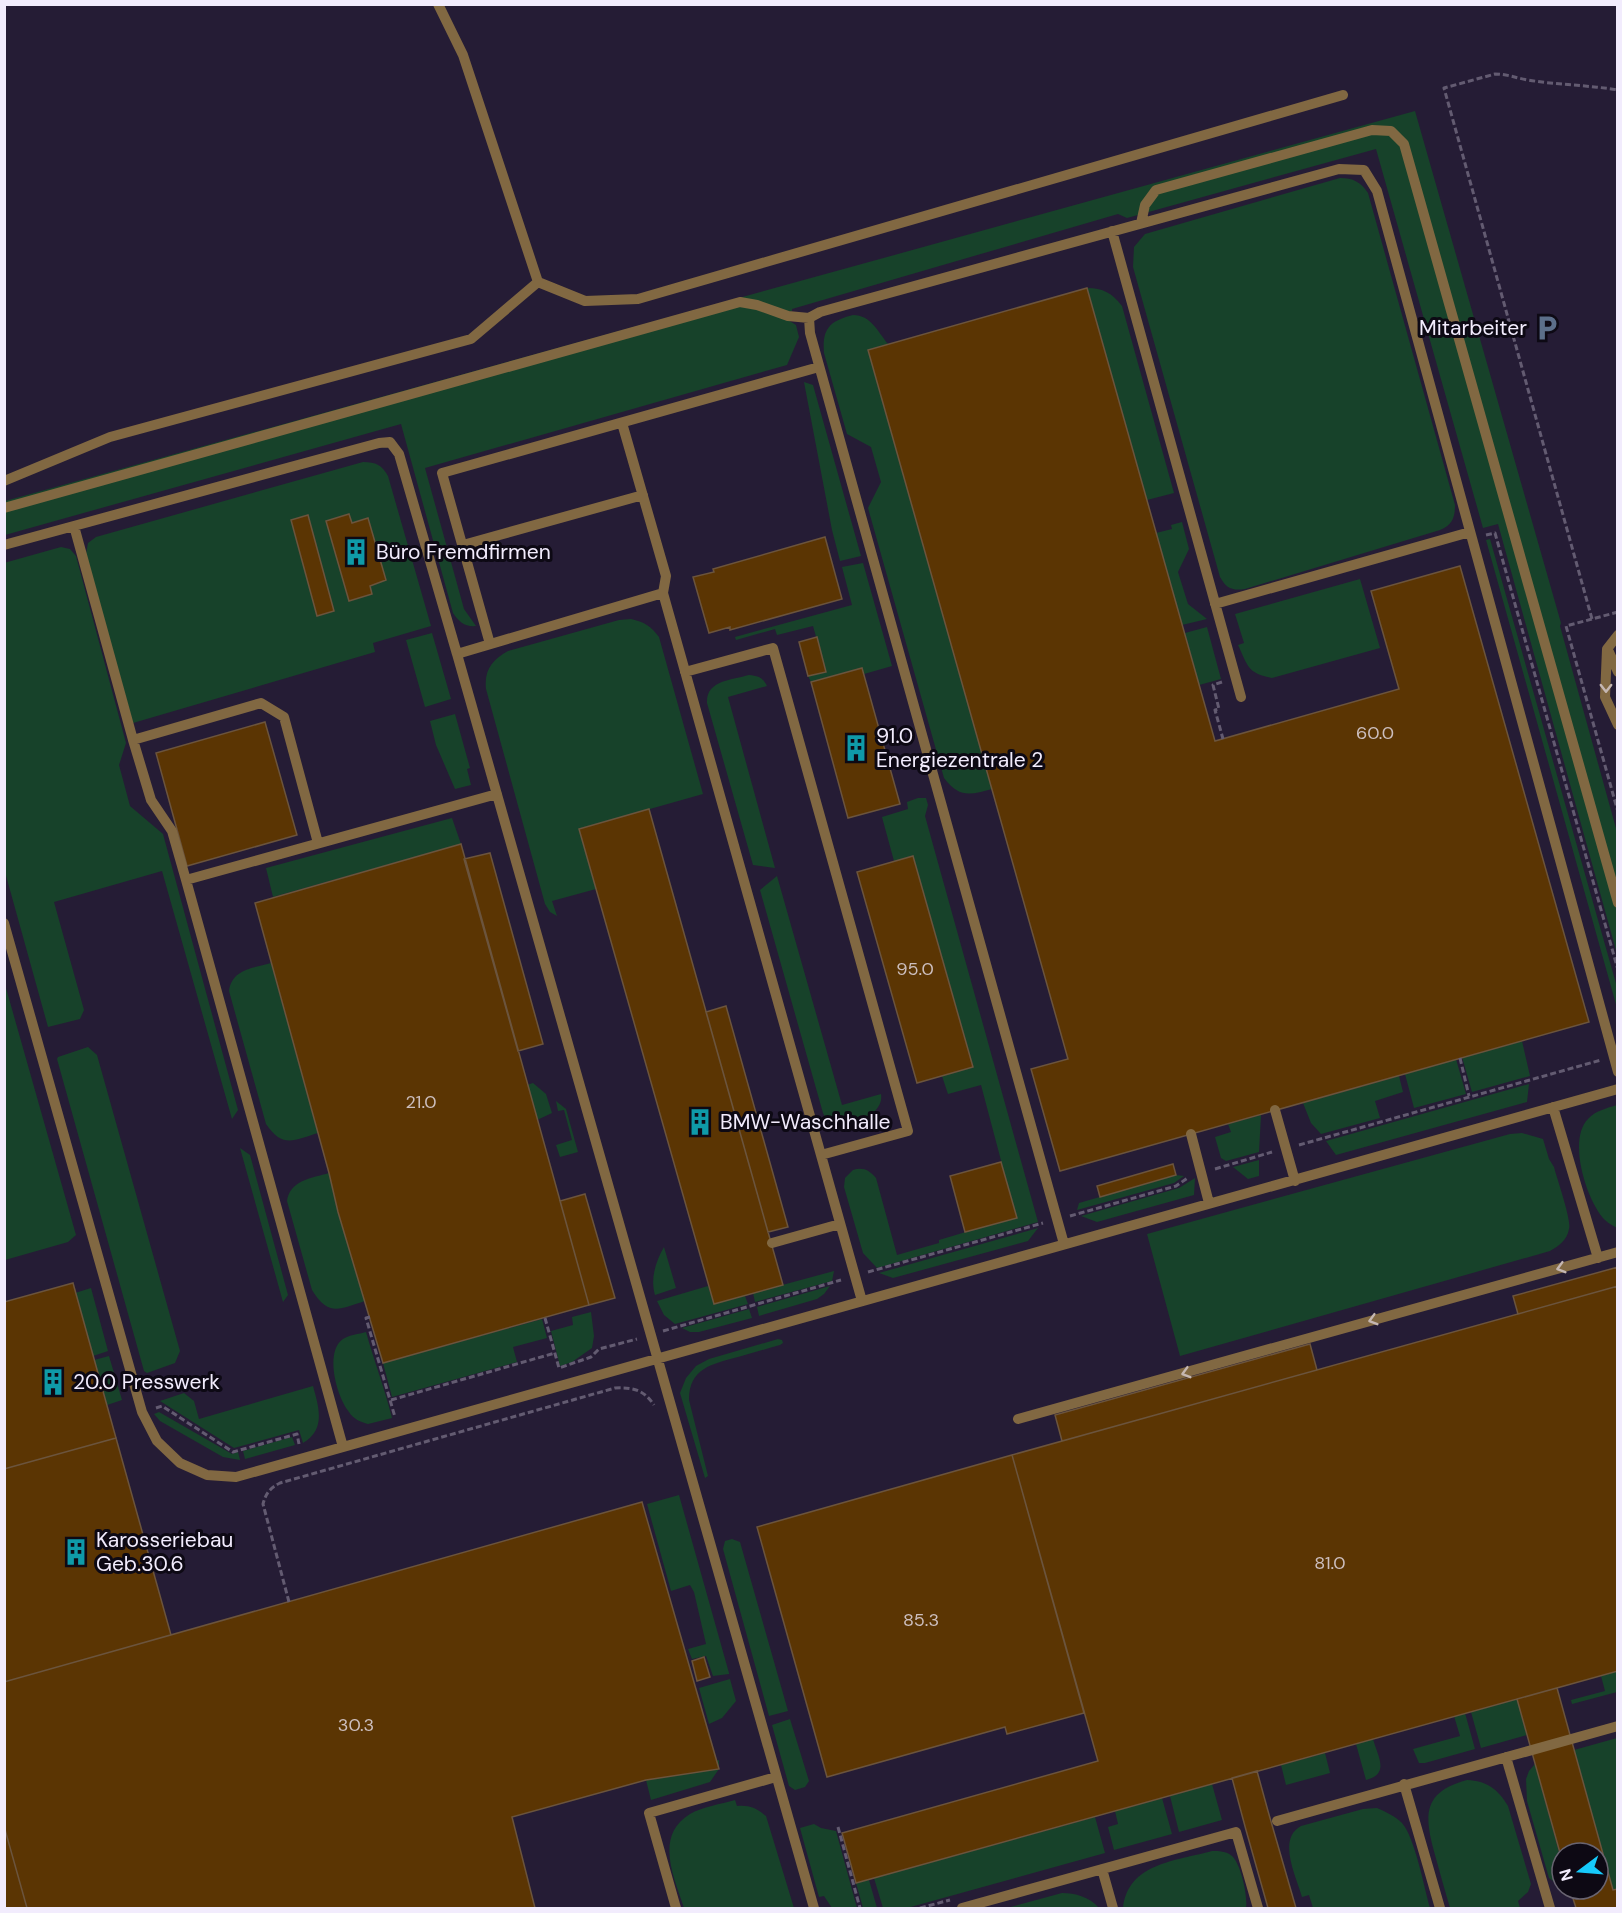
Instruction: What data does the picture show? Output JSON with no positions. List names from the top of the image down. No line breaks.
{"places":{"parking":["Mitarbeiter"],"building":["Büro Fremdfirmen","91.0 Energiezentrale 2","BMW-Waschhalle","20.0 Presswerk","Karosseriebau Geb.30.6"]},"house_numbers":["60.0","95.0","21.0","81.0","85.3","30.3"],"north":"left"}
